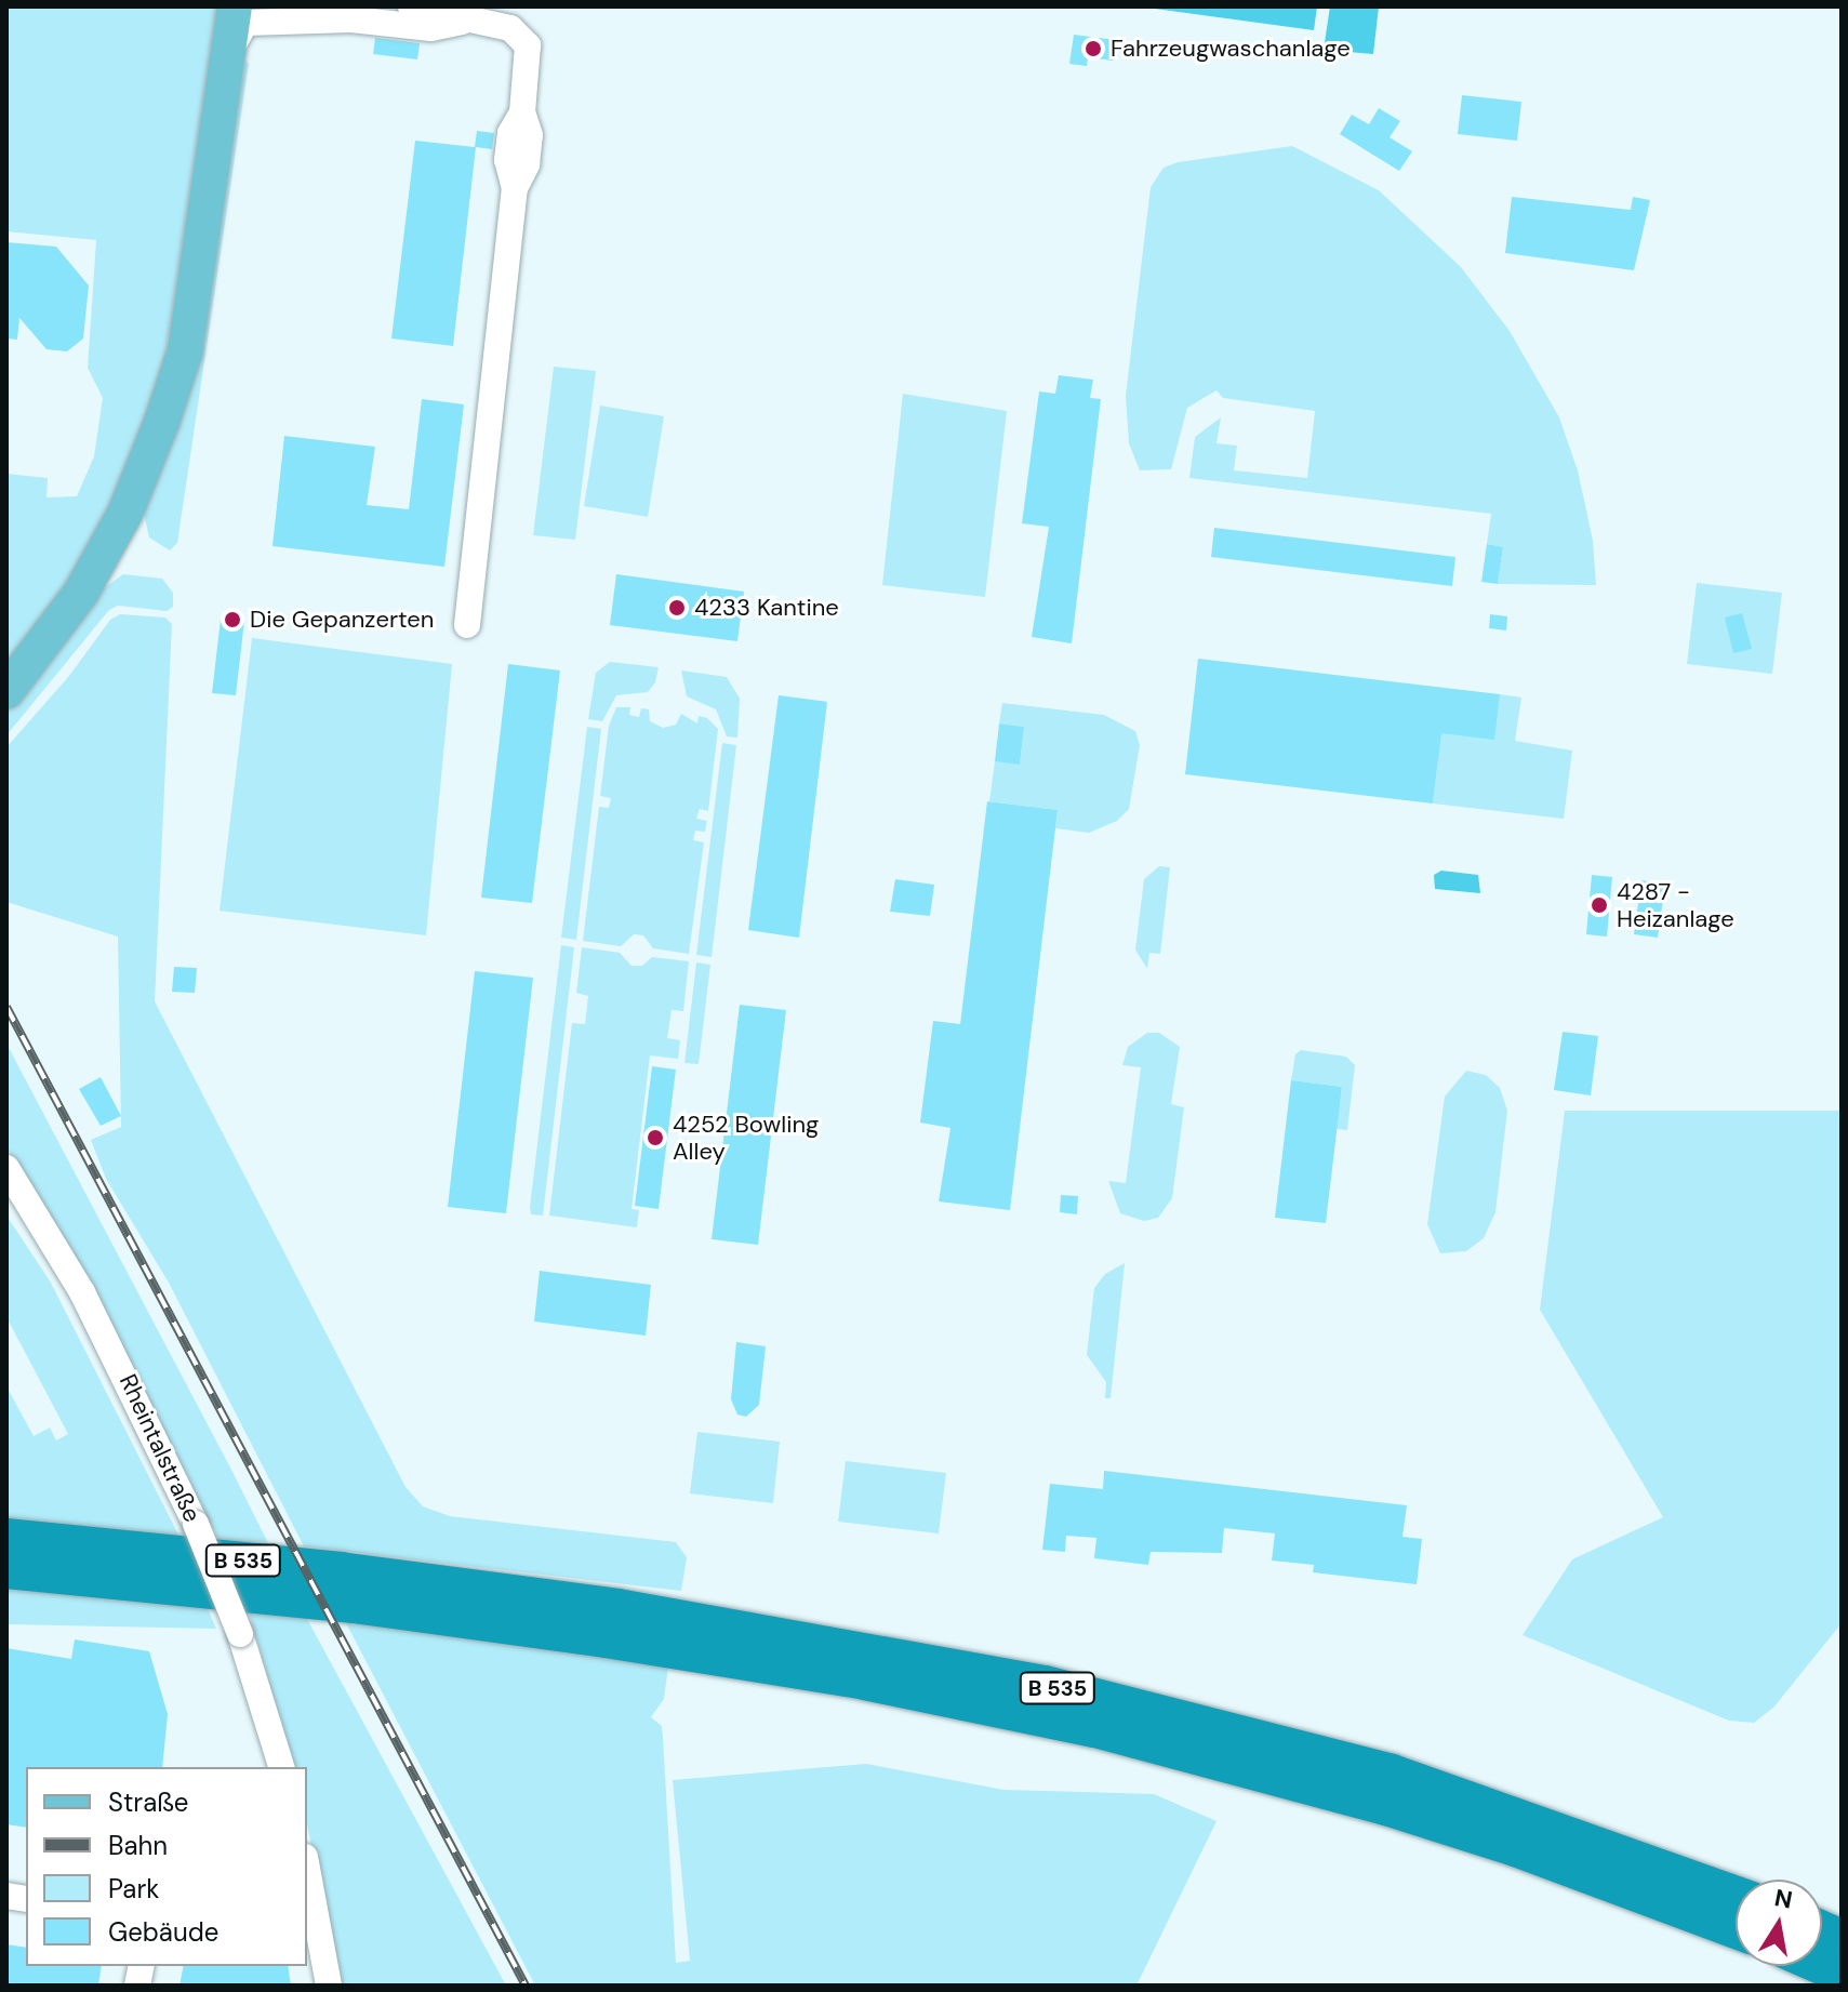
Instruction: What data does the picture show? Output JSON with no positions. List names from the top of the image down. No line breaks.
{"streets":{"highway":["B 535"],"street":["Rheintalstraße"]},"places":["Fahrzeugwaschanlage","4233 Kantine","Die Gepanzerten","4287 - Heizanlage","4252 Bowling Alley"],"legend":["Straße","Bahn","Park","Gebäude"],"north":"top"}
